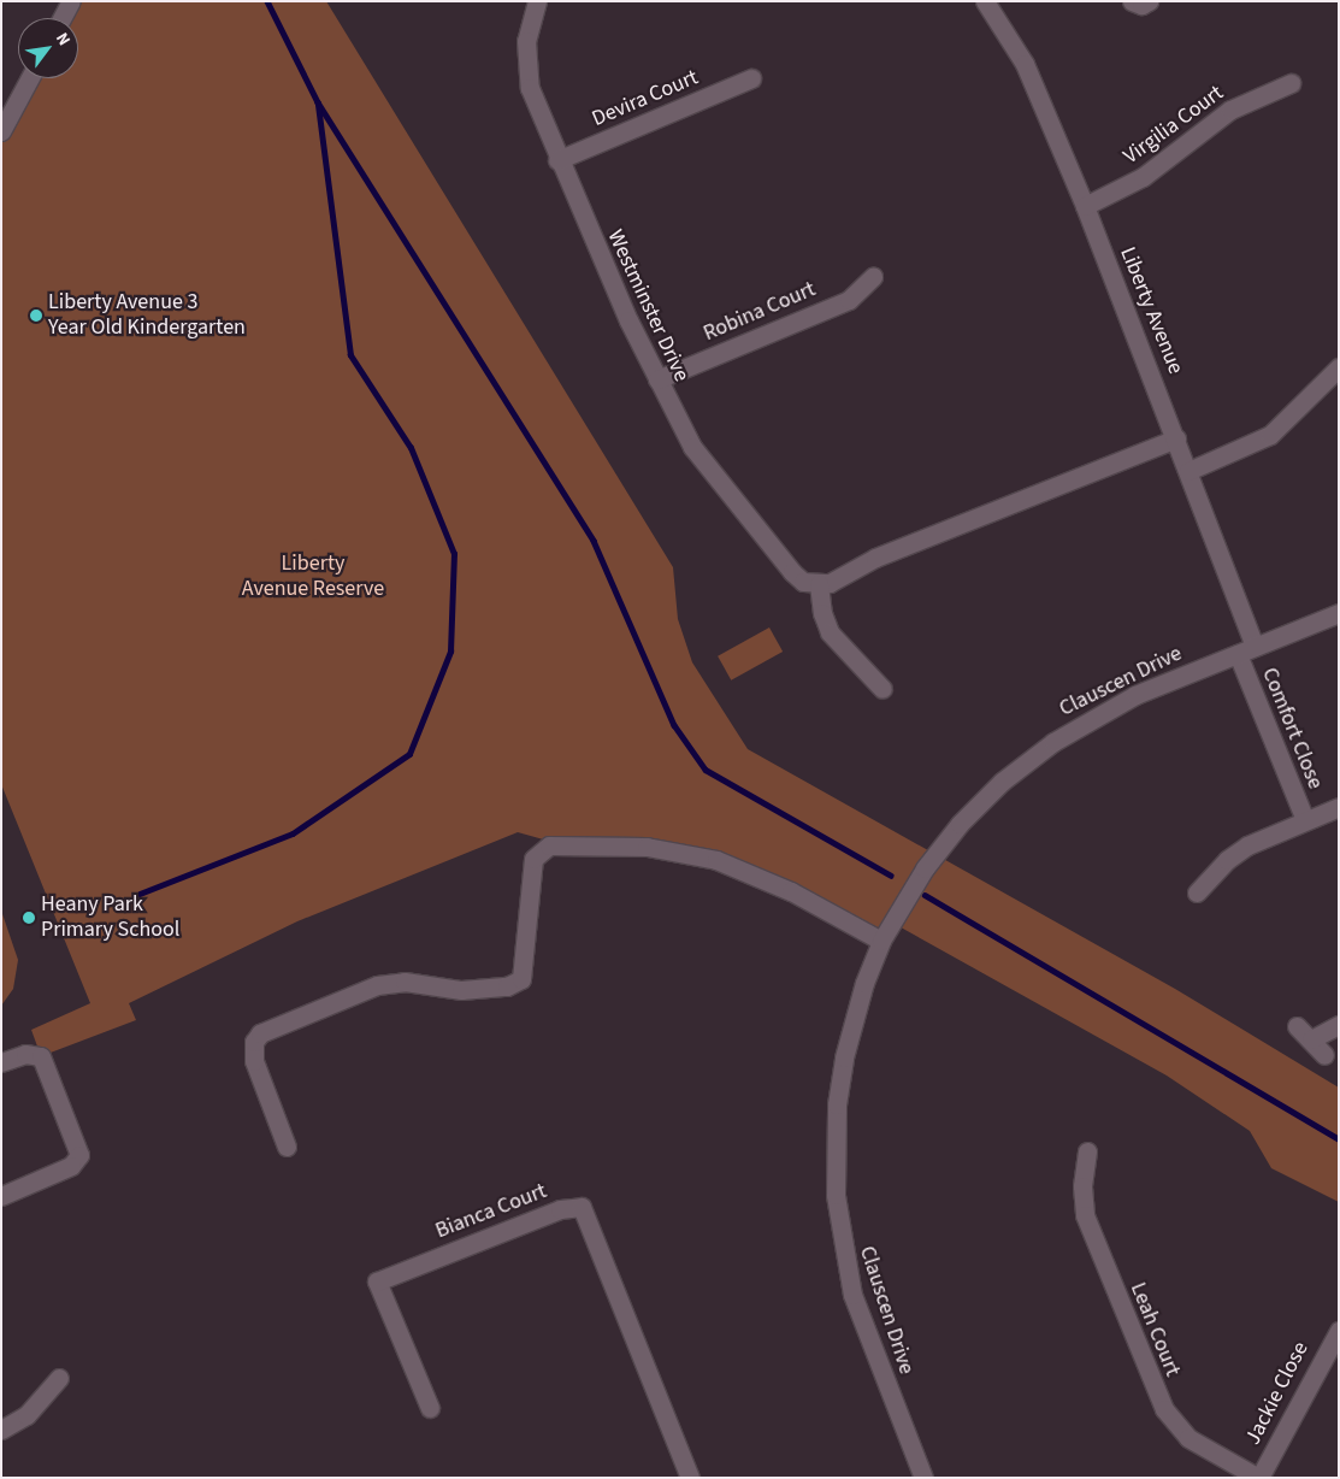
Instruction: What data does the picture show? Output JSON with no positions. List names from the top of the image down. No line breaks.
{"streets":{"street":["Devira Court","Virgilia Court","Westminster Drive","Liberty Avenue","Robina Court","Clauscen Drive","Comfort Close","Bianca Court","Leah Court","Jackie Close"]},"crossings":[["Devira Court","Westminster Drive"],["Virgilia Court","Liberty Avenue"],["Westminster Drive","Robina Court"],["Liberty Avenue","Clauscen Drive"],["Liberty Avenue","Comfort Close"],["Clauscen Drive","Comfort Close"],["Leah Court","Jackie Close"]],"parks":["Liberty Avenue Reserve"],"places":["Liberty Avenue 3 Year Old Kindergarten","Heany Park Primary School"],"north":"top right"}
